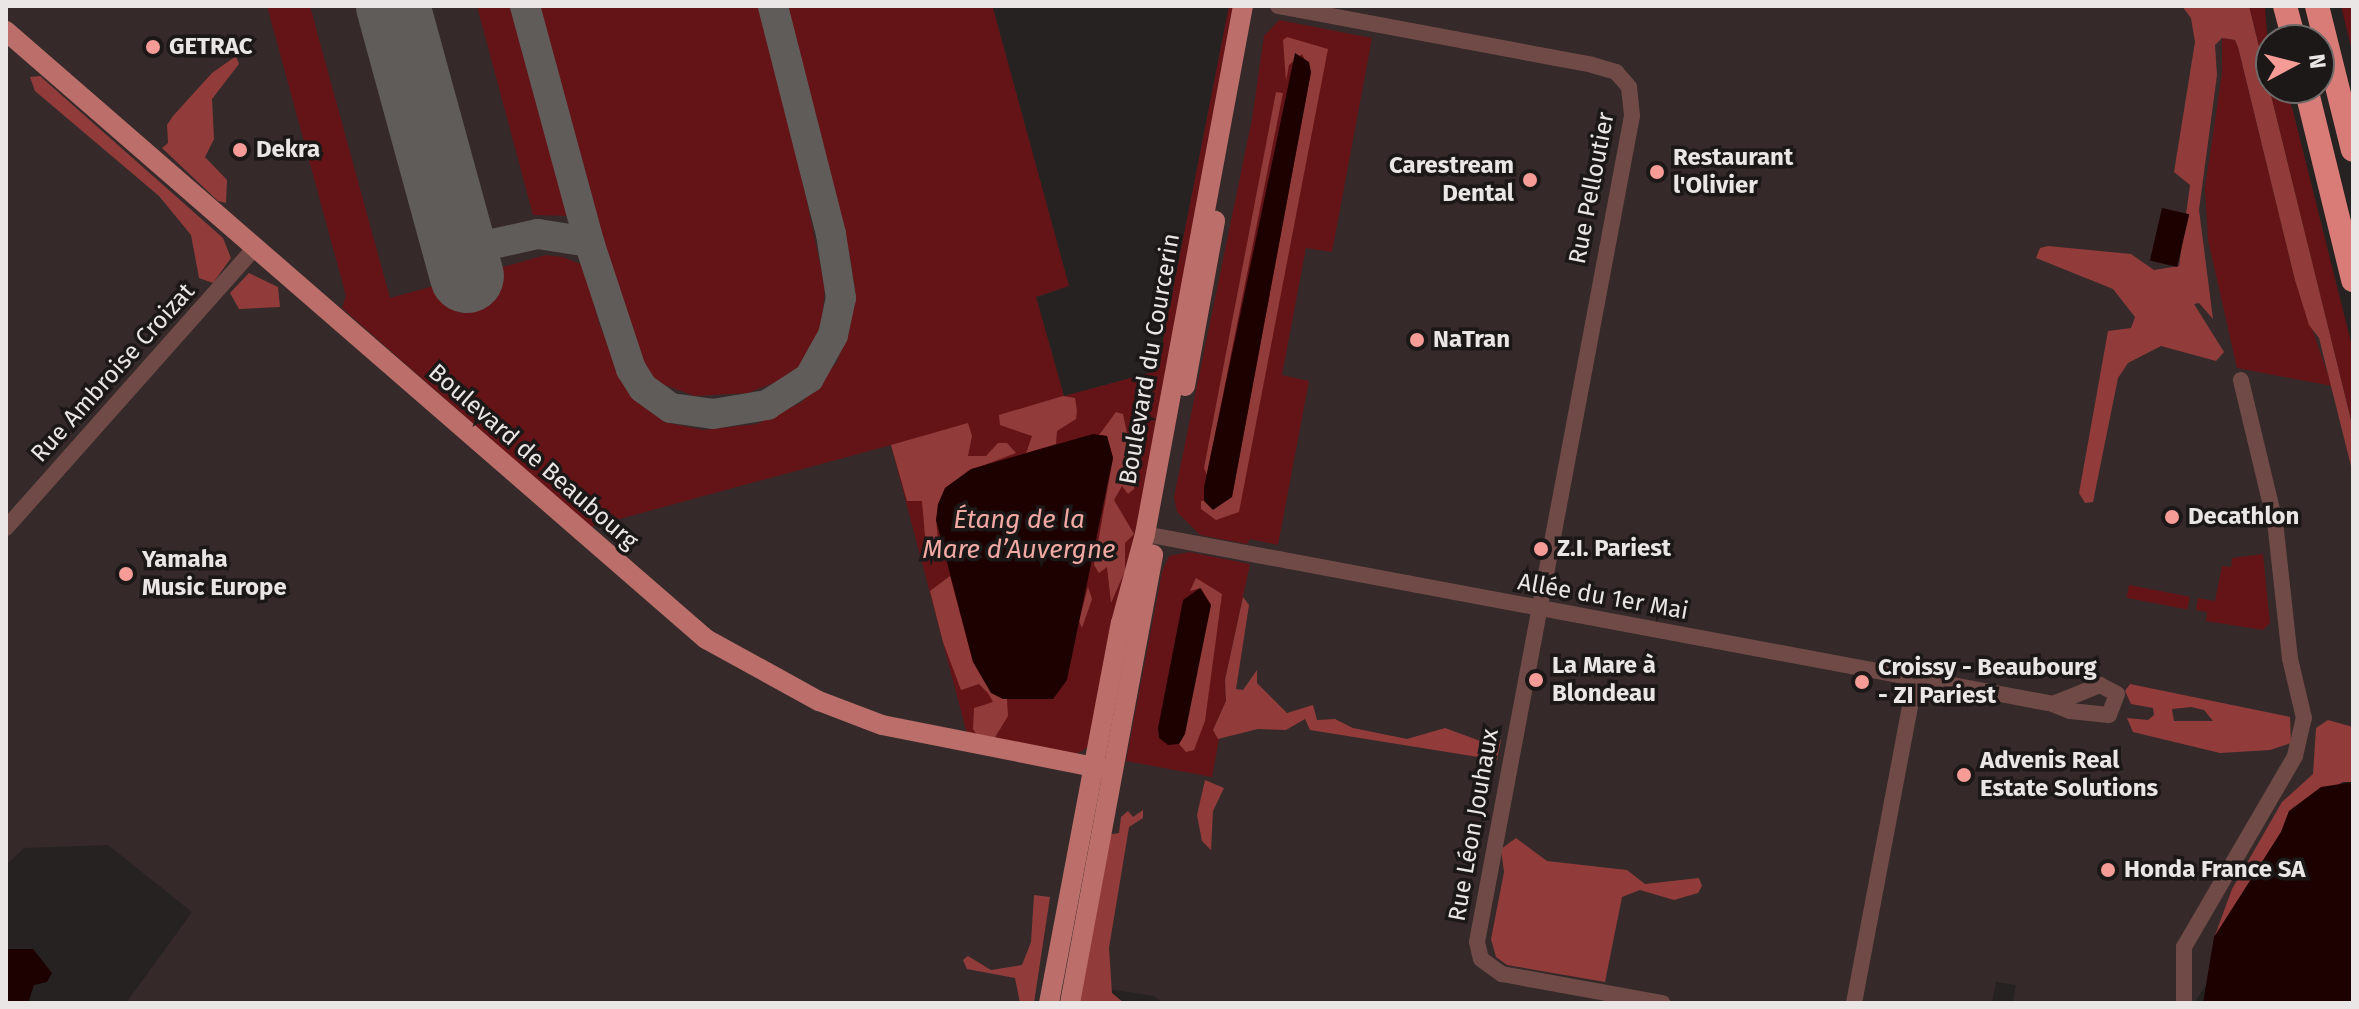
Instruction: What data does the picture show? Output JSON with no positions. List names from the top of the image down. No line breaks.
{"streets":{"main road":["Boulevard du Courcerin","Boulevard de Beaubourg"],"street":["Rue Pelloutier","Rue Ambroise Croizat","Allée du 1er Mai","Rue Léon Jouhaux"]},"crossings":[["Rue Pelloutier","Allée du 1er Mai"],["Rue Pelloutier","Rue Léon Jouhaux"],["Boulevard du Courcerin","Boulevard de Beaubourg"],["Boulevard du Courcerin","Allée du 1er Mai"],["Rue Ambroise Croizat","Boulevard de Beaubourg"],["Allée du 1er Mai","Rue Léon Jouhaux"]],"water":["Étang de la Mare d’Auvergne"],"places":["GETRAC","Dekra","Restaurant l'Olivier","Carestream Dental","NaTran","Decathlon","Z.I. Pariest","Yamaha Music Europe","La Mare à Blondeau","Croissy - Beaubourg - ZI Pariest","Advenis Real Estate Solutions","Honda France SA"],"north":"right"}
